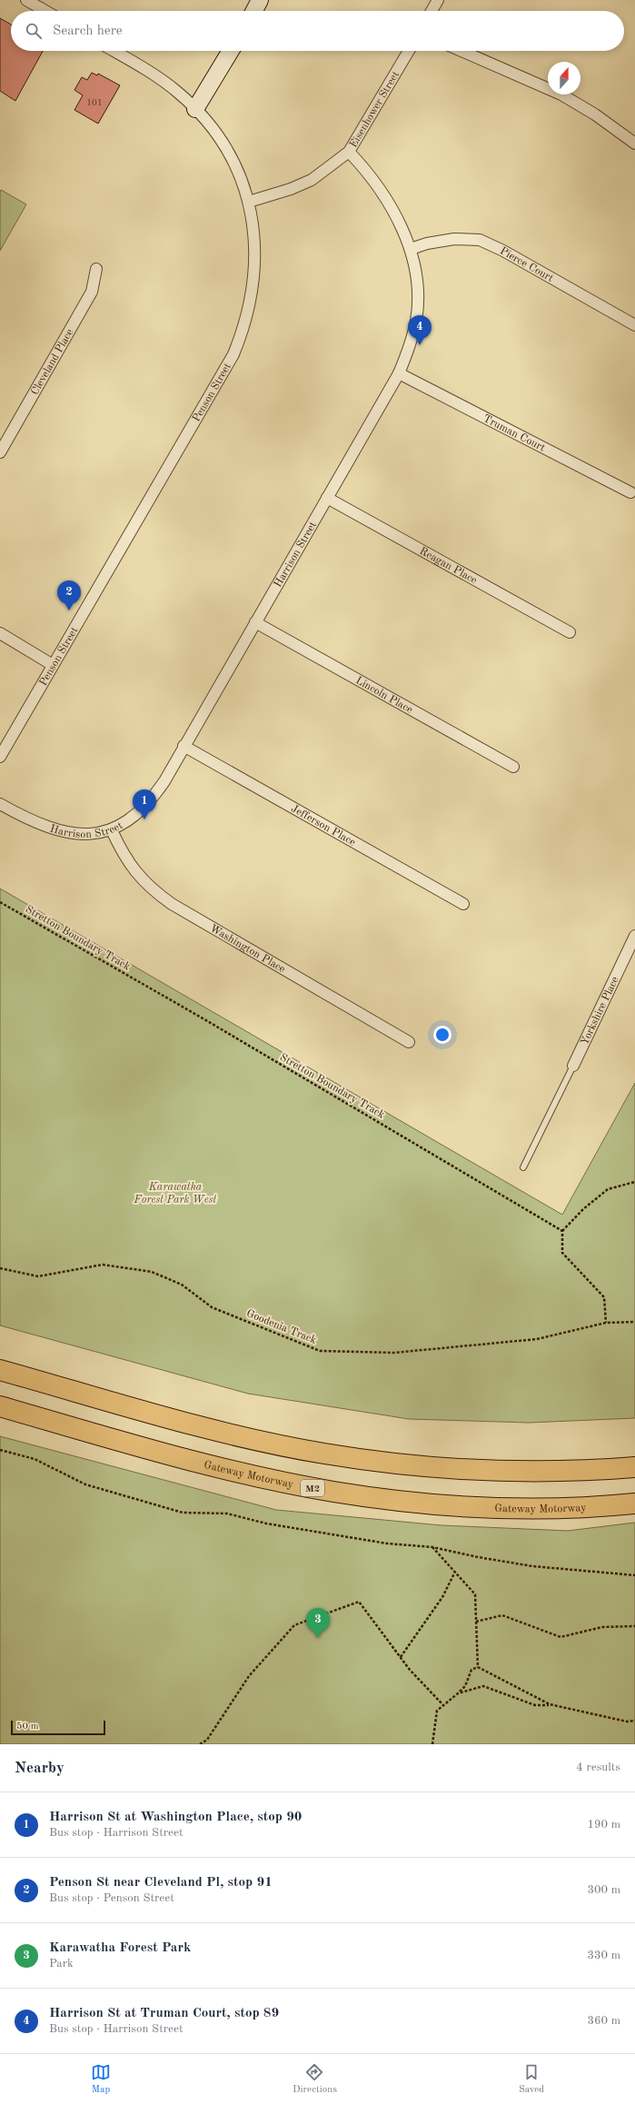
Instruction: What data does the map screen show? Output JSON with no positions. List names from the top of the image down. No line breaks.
{"streets":{"highway":["Gateway Motorway","M2"],"street":["Eisenhower Street","Pierce Court","Cleveland Place","Penson Street","Truman Court","Harrison Street","Reagan Place","Lincoln Place","Jefferson Place","Washington Place","Yorkshire Place"],"path":["Stretton Boundary Track","Goodenia Track"]},"crossings":[["Eisenhower Street","Penson Street"],["Eisenhower Street","Harrison Street"],["Pierce Court","Harrison Street"],["Truman Court","Harrison Street"],["Harrison Street","Reagan Place"],["Harrison Street","Lincoln Place"],["Harrison Street","Jefferson Place"],["Harrison Street","Washington Place"]],"parks":["Karawatha Forest Park West"],"house_numbers":["101"],"scale_bar":"50 m","north":"top","page":{"search":"Search here","pins":["4","2","1","3"],"scale":"50 m","heading":["Nearby","4 results"],"list":[{"mark":"1","name":"Harrison St at Washington Place, stop 90","note":"Bus stop · Harrison Street","value":"190 m"},{"mark":"2","name":"Penson St near Cleveland Pl, stop 91","note":"Bus stop · Penson Street","value":"300 m"},{"mark":"3","name":"Karawatha Forest Park","note":"Park","value":"330 m"},{"mark":"4","name":"Harrison St at Truman Court, stop 89","note":"Bus stop · Harrison Street","value":"360 m"}],"nav":["Map","Directions","Saved"]}}
